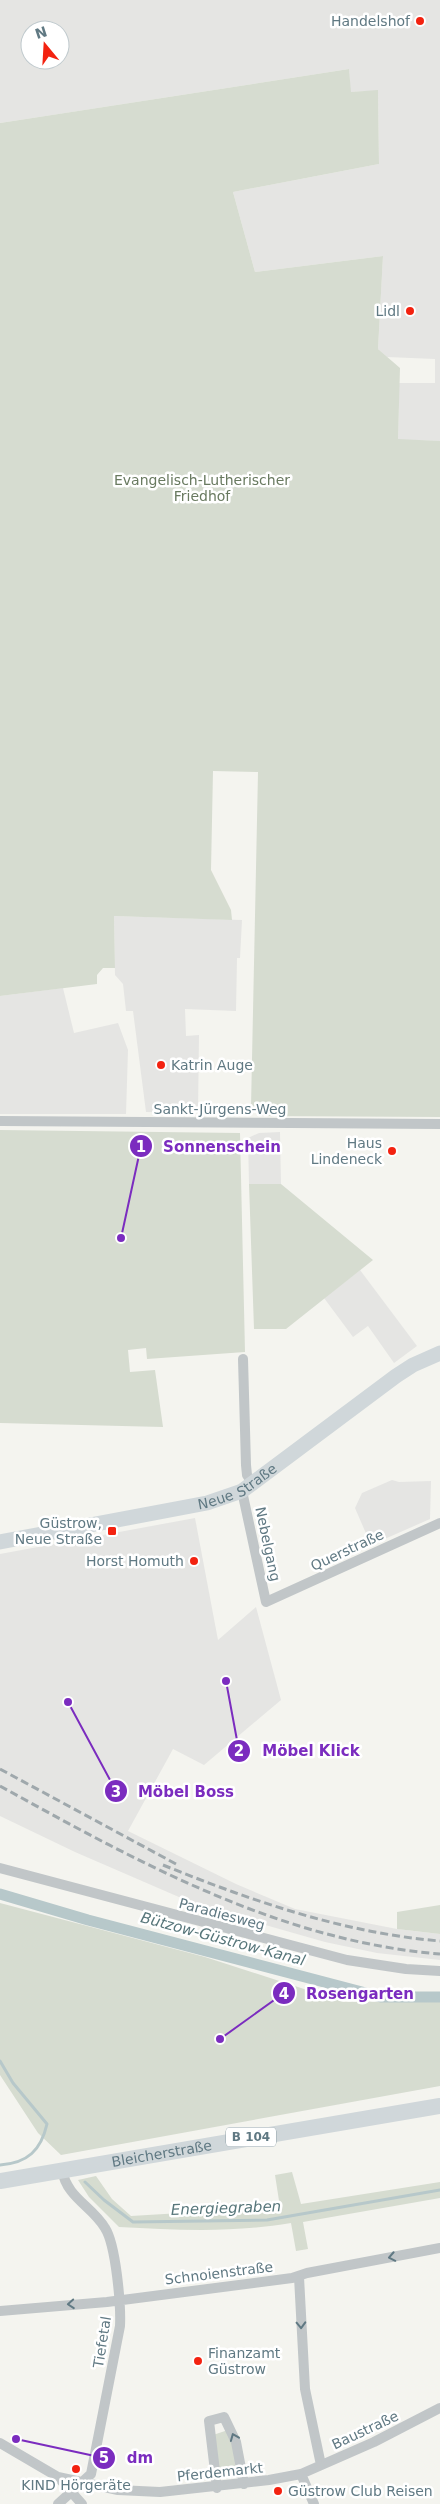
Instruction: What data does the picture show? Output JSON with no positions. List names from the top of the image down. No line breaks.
{"streets":{"main road":["Neue Straße","B 104","Bleicherstraße"],"street":["Sankt-Jürgens-Weg","Nebelgang","Querstraße","Paradiesweg","Schnoienstraße","Tiefetal","Baustraße","Pferdemarkt"]},"crossings":[["Neue Straße","Nebelgang"],["Nebelgang","Querstraße"],["Bleicherstraße","Tiefetal"],["Schnoienstraße","Tiefetal"],["Tiefetal","Pferdemarkt"],["Baustraße","Pferdemarkt"]],"one_way":["Schnoienstraße"],"water":["Bützow-Güstrow-Kanal","Energiegraben"],"parks":["Evangelisch-Lutherischer Friedhof"],"places":{"other":["Handelshof","Lidl","Katrin Auge","Haus Lindeneck","Sonnenschein","Horst Homuth","Möbel Klick","Möbel Boss","Rosengarten","Finanzamt Güstrow","dm","KIND Hörgeräte","Güstrow Club Reisen"],"transit":["Güstrow, Neue Straße"]},"north":"top"}
